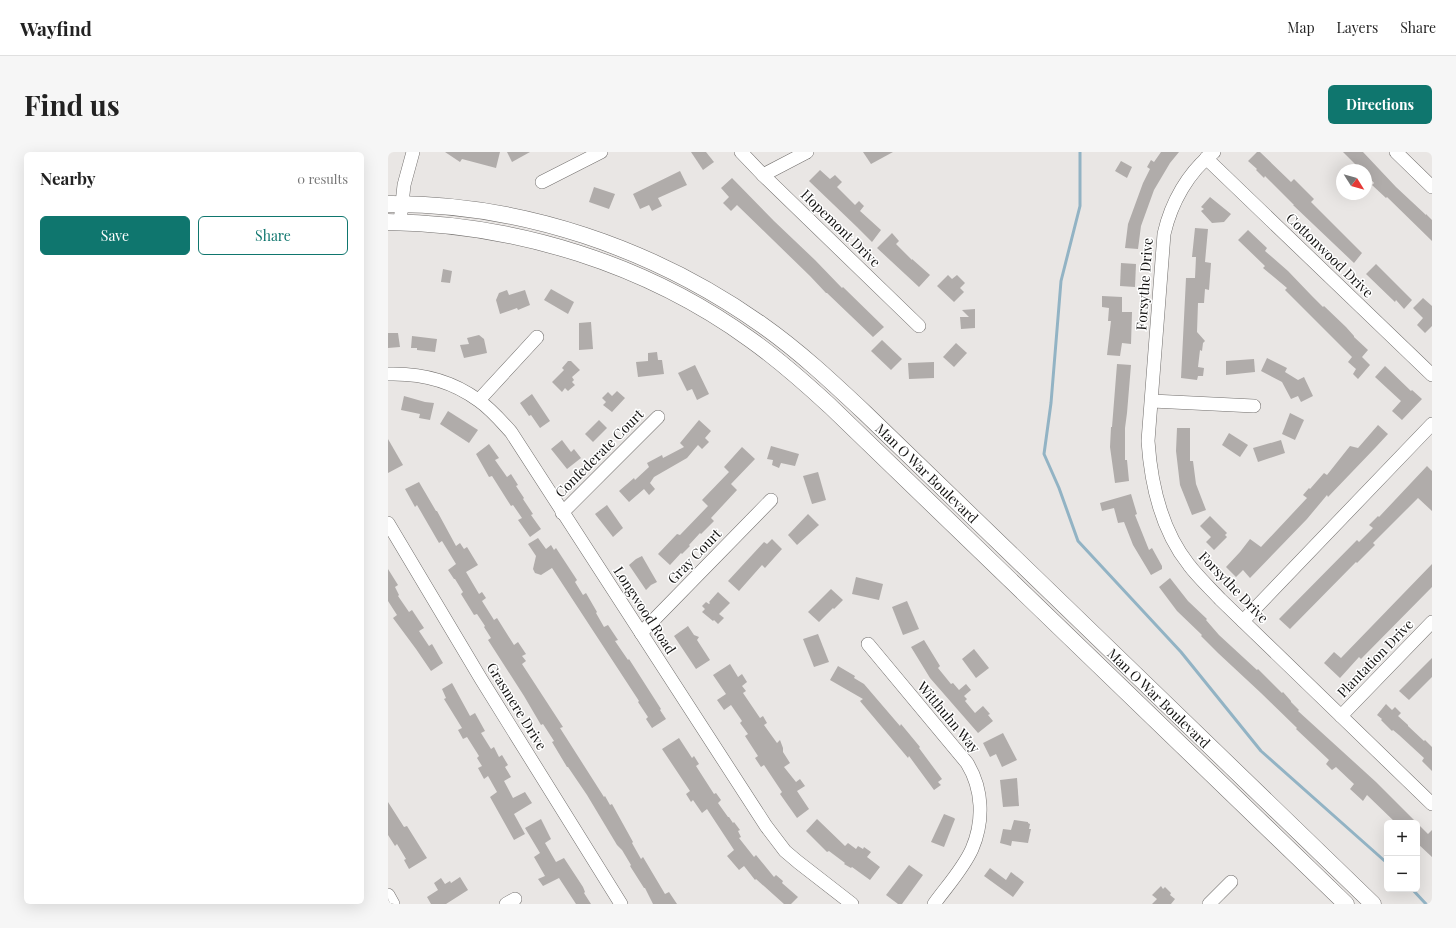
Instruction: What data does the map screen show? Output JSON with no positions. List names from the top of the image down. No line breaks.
{"streets":{"main road":["Man O War Boulevard"],"street":["Hopemont Drive","Cottonwood Drive","Forsythe Drive","Confederate Court","Gray Court","Longwood Road","Plantation Drive","Grasmere Drive","Witthuhn Way"]},"crossings":[["Cottonwood Drive","Forsythe Drive"],["Forsythe Drive","Plantation Drive"],["Confederate Court","Longwood Road"],["Gray Court","Longwood Road"]],"north":"bottom right","page":{"header":"Wayfind","nav":["Map","Layers","Share"],"buttons":["Directions",["Save","Share"]],"title":"Find us","heading":["Nearby","0 results"],"map_buttons":["+","−"]}}
